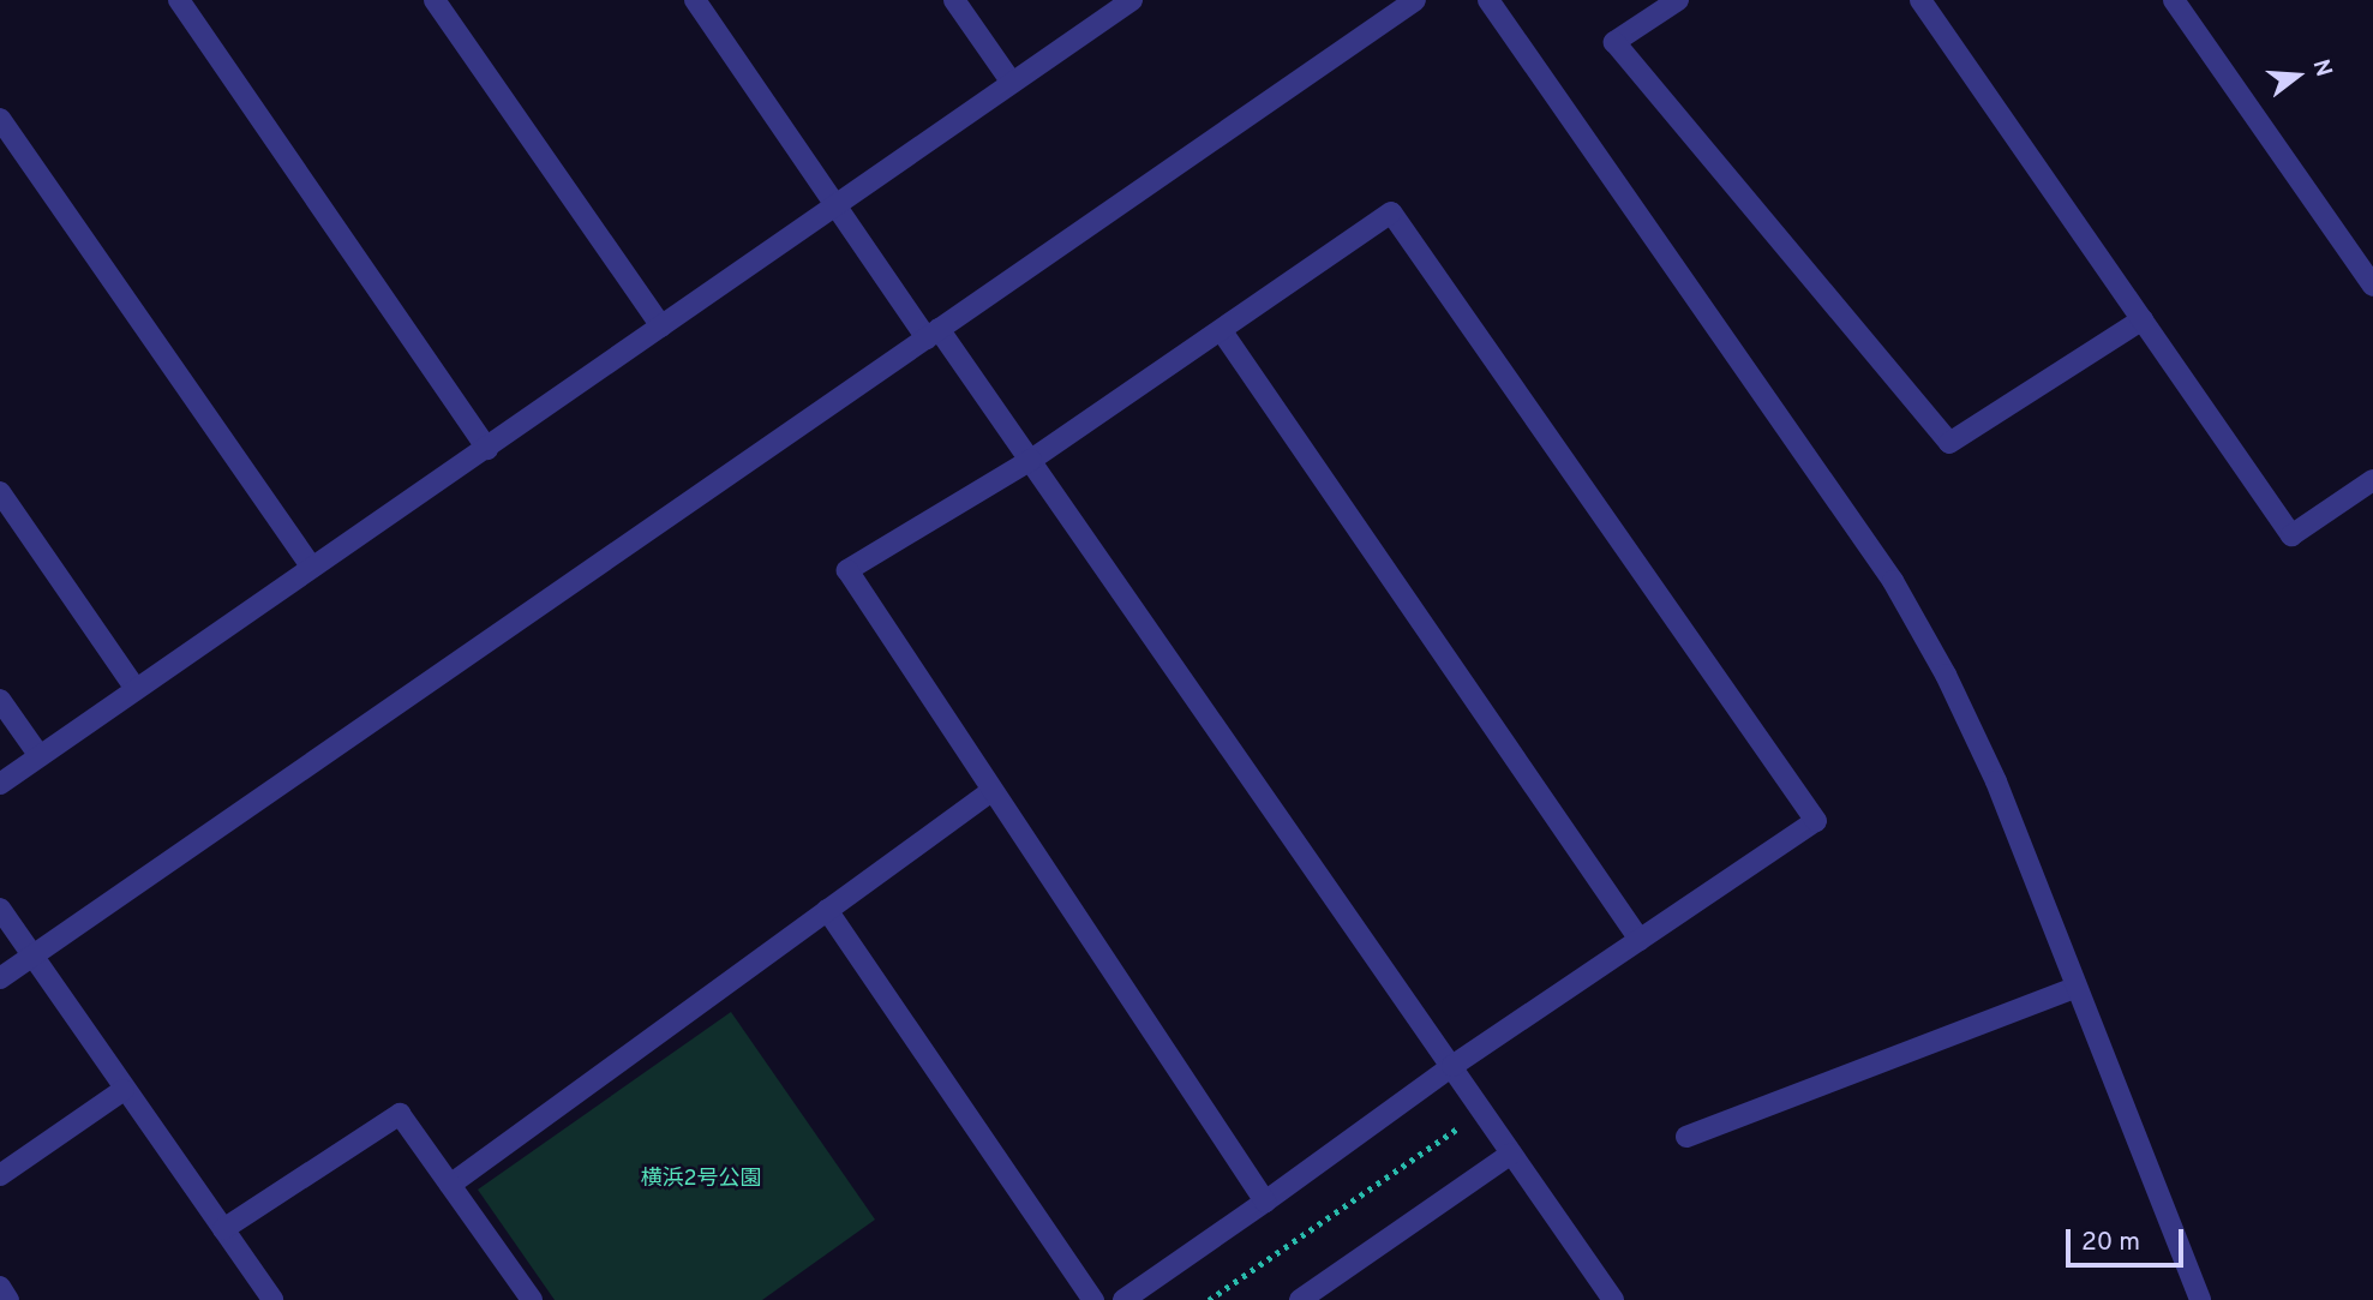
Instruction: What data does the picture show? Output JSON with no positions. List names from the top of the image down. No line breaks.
{"parks":["横浜2号公園"],"scale_bar":"20 m","north":"right"}
